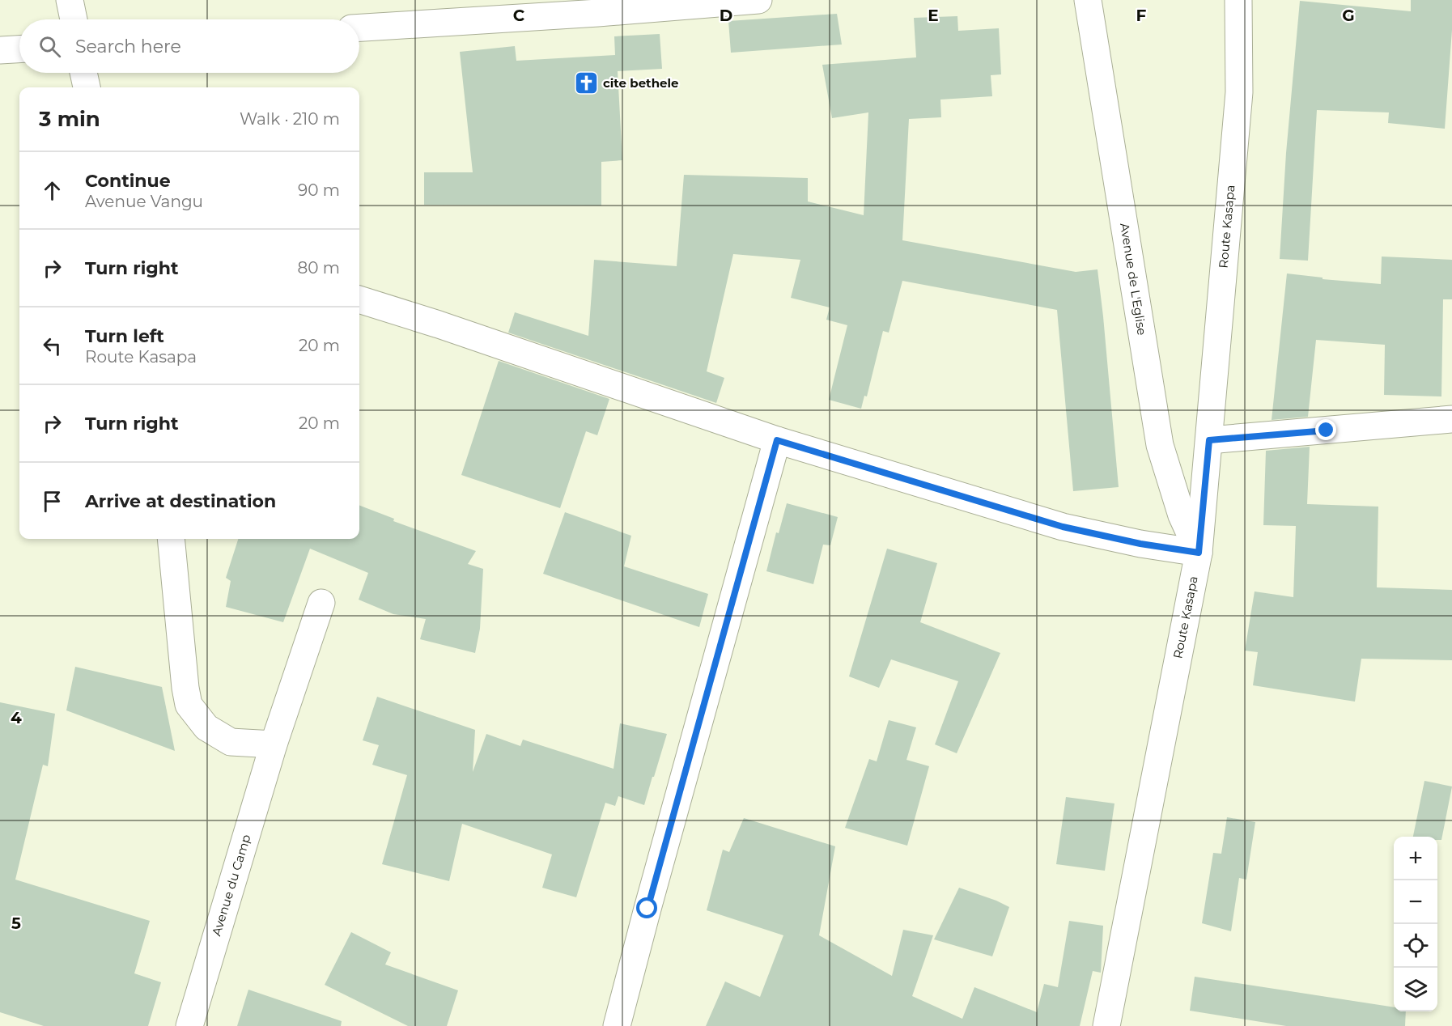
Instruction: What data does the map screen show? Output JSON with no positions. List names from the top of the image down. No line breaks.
{"streets":{"street":["Route Kasapa","Avenue de L'Eglise","Avenue du Camp"]},"crossings":[["Route Kasapa","Avenue de L'Eglise"]],"places":{"church":["cite bethele"]},"page":{"search":"Search here","heading":["3 min","Walk · 210 m"],"list":[["Continue","Avenue Vangu","90 m"],["Turn right","80 m"],["Turn left","Route Kasapa","20 m"],["Turn right","20 m"],"Arrive at destination"],"map_buttons":["+","−"]},"grid":{"columns":["C","D","E","F","G"],"rows":["4","5"]}}
